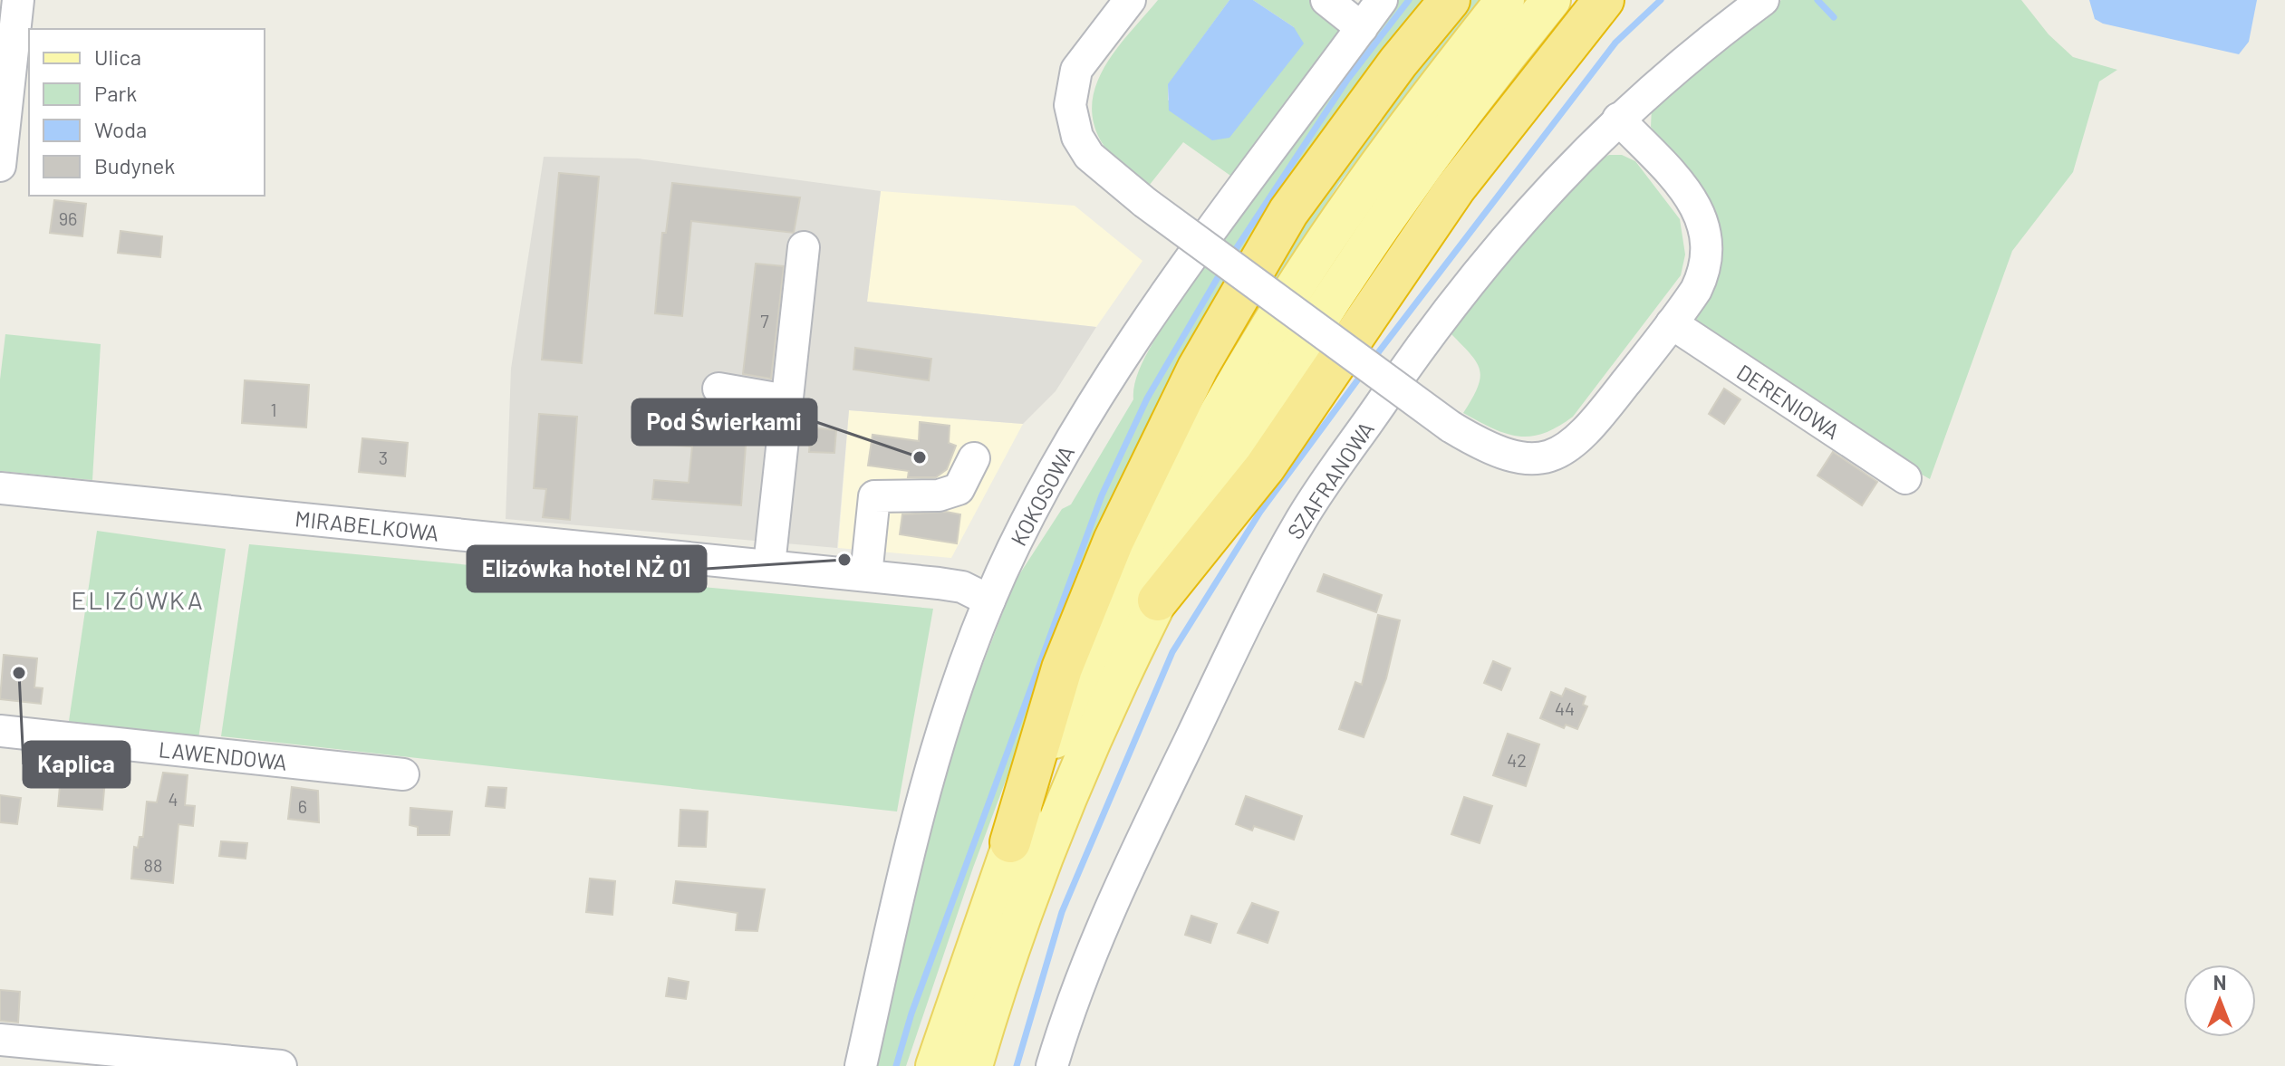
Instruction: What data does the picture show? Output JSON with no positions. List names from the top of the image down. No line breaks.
{"streets":{"street":["DERENIOWA","SZAFRANOWA","KOKOSOWA","MIRABELKOWA","LAWENDOWA"]},"crossings":[["KOKOSOWA","MIRABELKOWA"]],"districts":["ELIZÓWKA"],"places":["Pod Świerkami","Elizówka hotel NŻ 01","Kaplica"],"house_numbers":["96","7","1","3","44","42","4","6","88"],"legend":["Ulica","Park","Woda","Budynek"],"north":"top"}
